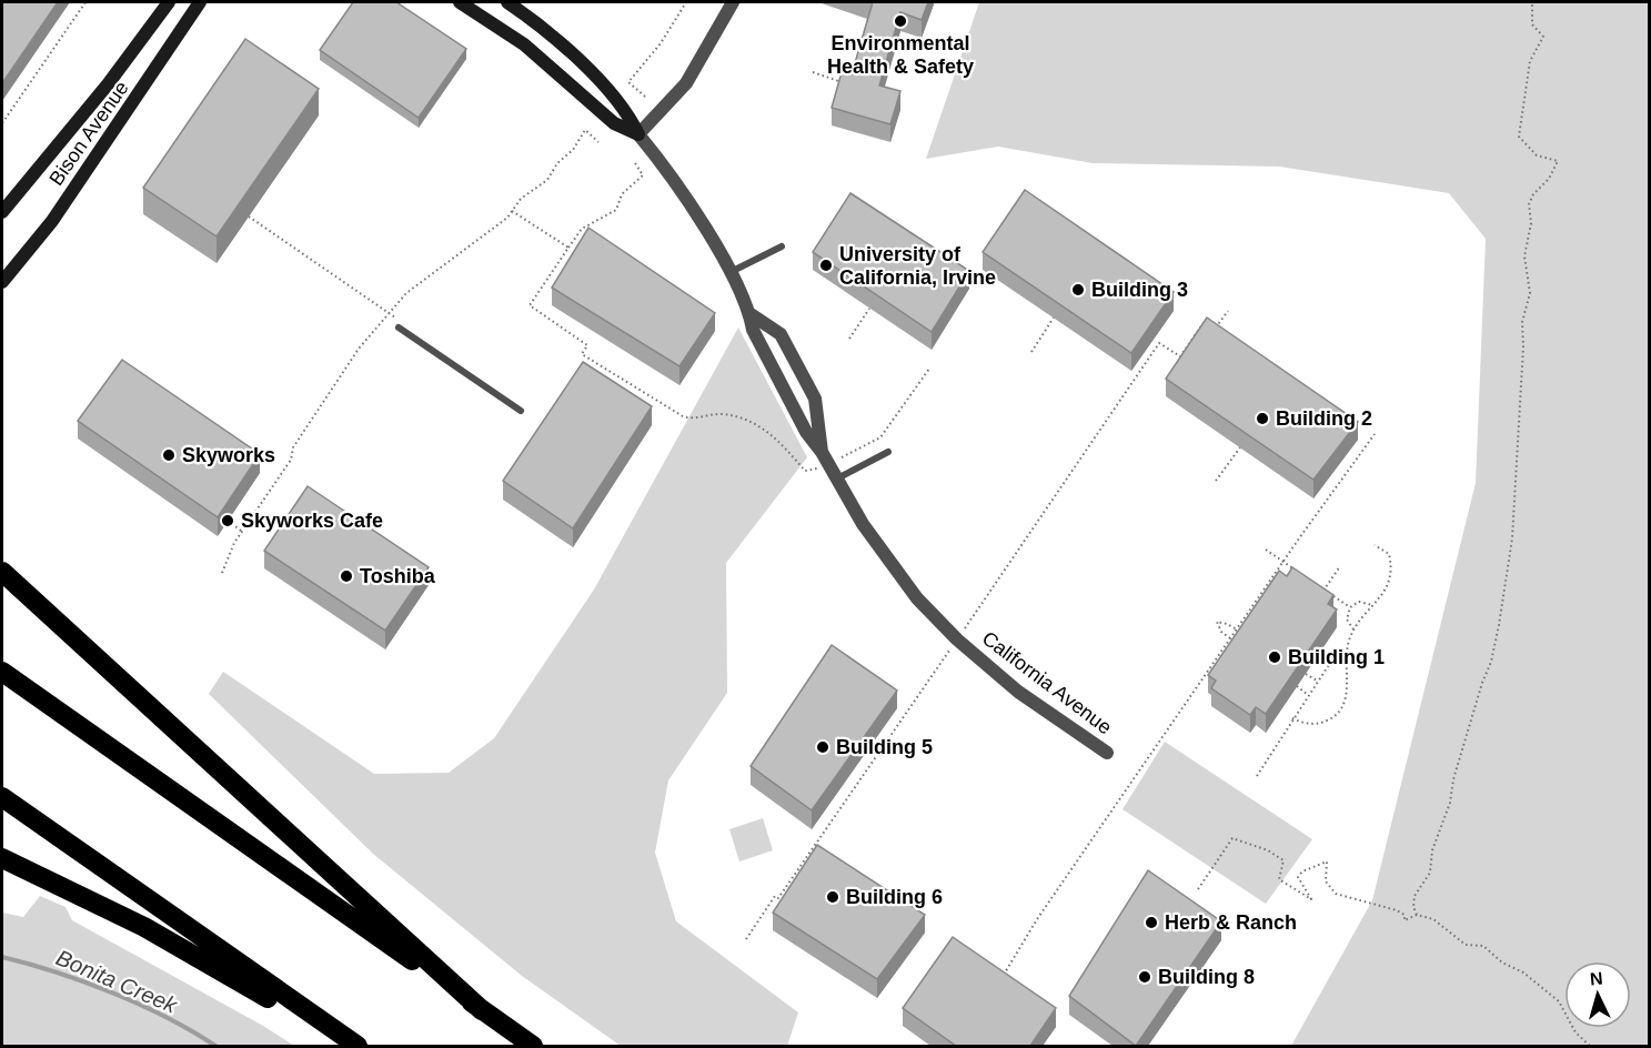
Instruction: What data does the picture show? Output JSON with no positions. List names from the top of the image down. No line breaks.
{"streets":{"main road":["Bison Avenue","California Avenue"]},"water":["Bonita Creek"],"places":["Environmental Health & Safety","University of California, Irvine","Building 3","Building 2","Skyworks","Skyworks Cafe","Toshiba","Building 1","Building 5","Building 6","Herb & Ranch","Building 8"],"north":"top"}
